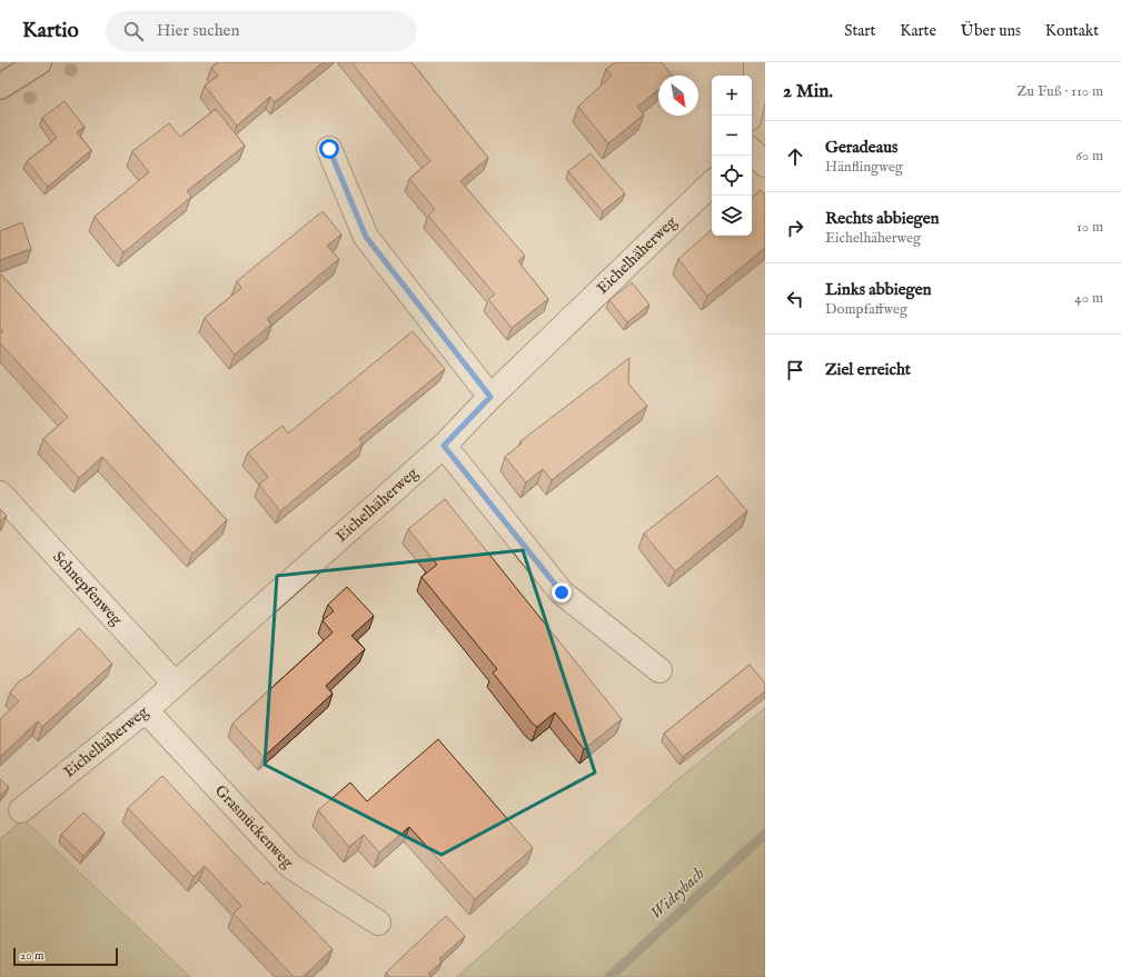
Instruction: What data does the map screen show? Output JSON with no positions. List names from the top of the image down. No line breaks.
{"streets":{"street":["Eichelhäherweg","Schnepfenweg","Grasmückenweg"]},"crossings":[["Eichelhäherweg","Schnepfenweg"],["Eichelhäherweg","Grasmückenweg"]],"water":["Wideybach"],"scale_bar":"20 m","north":"bottom right","page":{"header":"Kartio","search":"Hier suchen","nav":["Start","Karte","Über uns","Kontakt"],"heading":["2 Min.","Zu Fuß · 110 m"],"map_buttons":["+","−"],"list":[["Geradeaus","Hänflingweg","60 m"],["Rechts abbiegen","Eichelhäherweg","10 m"],["Links abbiegen","Dompfaffweg","40 m"],"Ziel erreicht"],"scale":"20 m"}}
